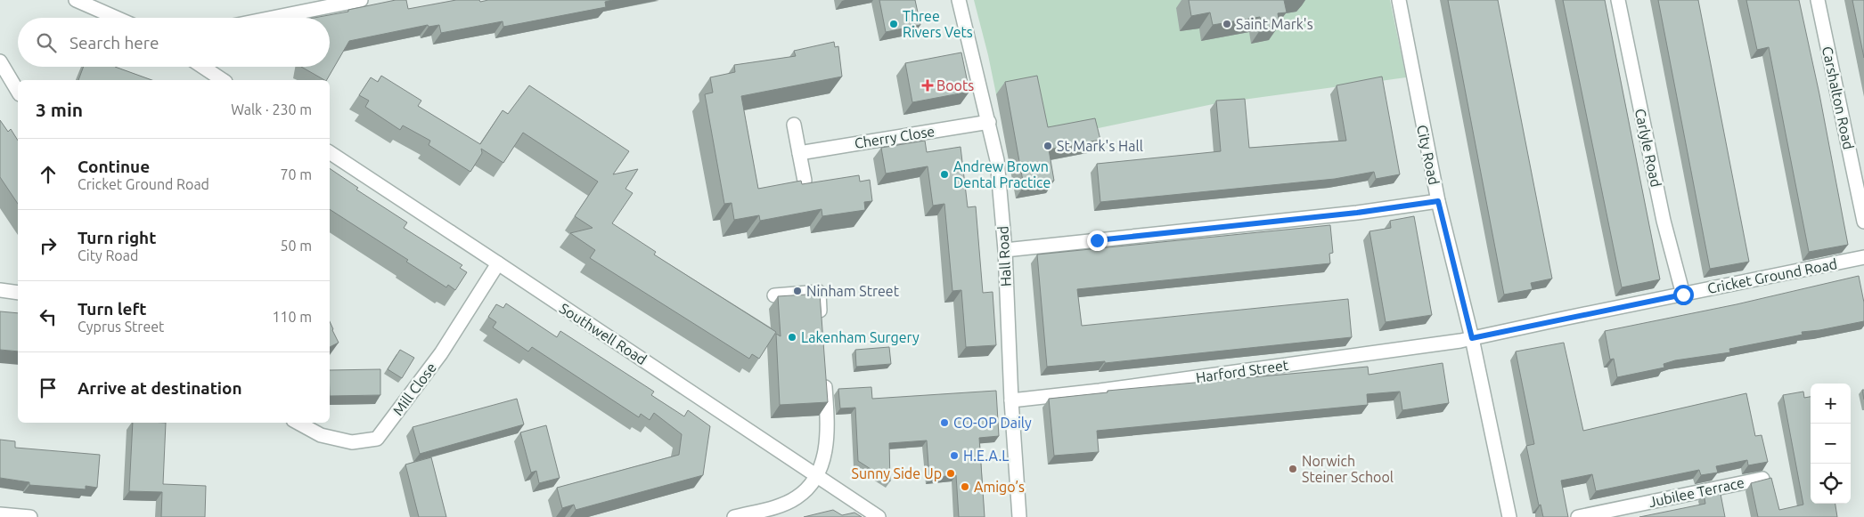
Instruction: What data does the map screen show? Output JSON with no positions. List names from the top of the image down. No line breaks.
{"streets":{"street":["Carshalton Road","Cherry Close","Carlyle Road","City Road","Hall Road","Cricket Ground Road","Southwell Road","Harford Street","Mill Close","Jubilee Terrace"]},"crossings":[["Cherry Close","Hall Road"],["Carlyle Road","Cricket Ground Road"],["City Road","Cricket Ground Road"],["City Road","Harford Street"],["Hall Road","Harford Street"],["Cricket Ground Road","Harford Street"],["Southwell Road","Mill Close"]],"places":{"other":["Three Rivers Vets","Saint Mark's","St Mark's Hall","Andrew Brown Dental Practice","Ninham Street","Lakenham Surgery","CO-OP Daily","H.E.A.L","Norwich Steiner School","Sunny Side Up","Amigo’s"],"health":["Boots"]},"page":{"search":"Search here","heading":["3 min","Walk · 230 m"],"list":[["Continue","Cricket Ground Road","70 m"],["Turn right","City Road","50 m"],["Turn left","Cyprus Street","110 m"],"Arrive at destination"],"map_buttons":["+","−"]}}
